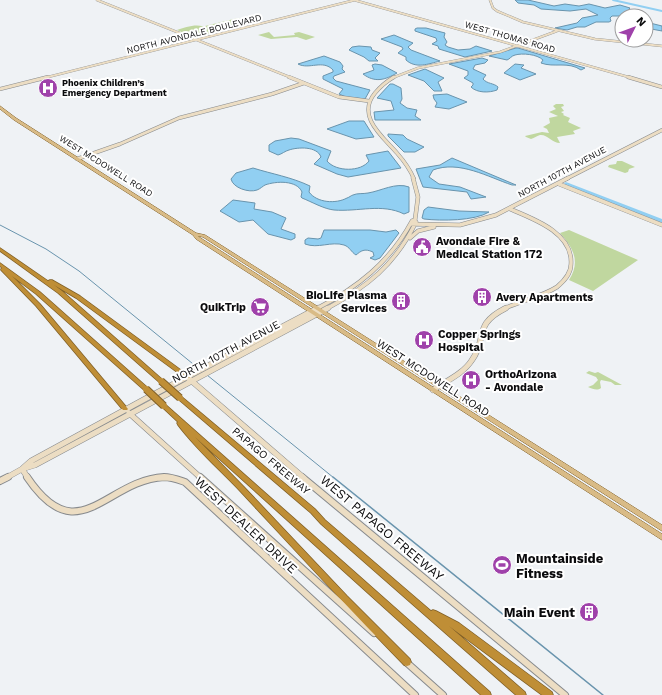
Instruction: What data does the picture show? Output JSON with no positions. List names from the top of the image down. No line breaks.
{"streets":{"highway":["PAPAGO FREEWAY"],"main road":["NORTH AVONDALE BOULEVARD","WEST THOMAS ROAD","WEST MCDOWELL ROAD","NORTH 107TH AVENUE","WEST DEALER DRIVE","WEST PAPAGO FREEWAY"]},"crossings":[["NORTH AVONDALE BOULEVARD","WEST THOMAS ROAD"],["WEST MCDOWELL ROAD","NORTH 107TH AVENUE"],["NORTH 107TH AVENUE","WEST DEALER DRIVE"],["NORTH 107TH AVENUE","WEST PAPAGO FREEWAY"]],"places":{"hospital":["Phoenix Children’s Emergency Department","Copper Springs Hospital","OrthoArizona - Avondale"],"public building":["Avondale Fire & Medical Station 172"],"building":["Avery Apartments","BioLife Plasma Services","Main Event"],"supermarket":["QuikTrip"],"sports":["Mountainside Fitness"]},"north":"top right"}
